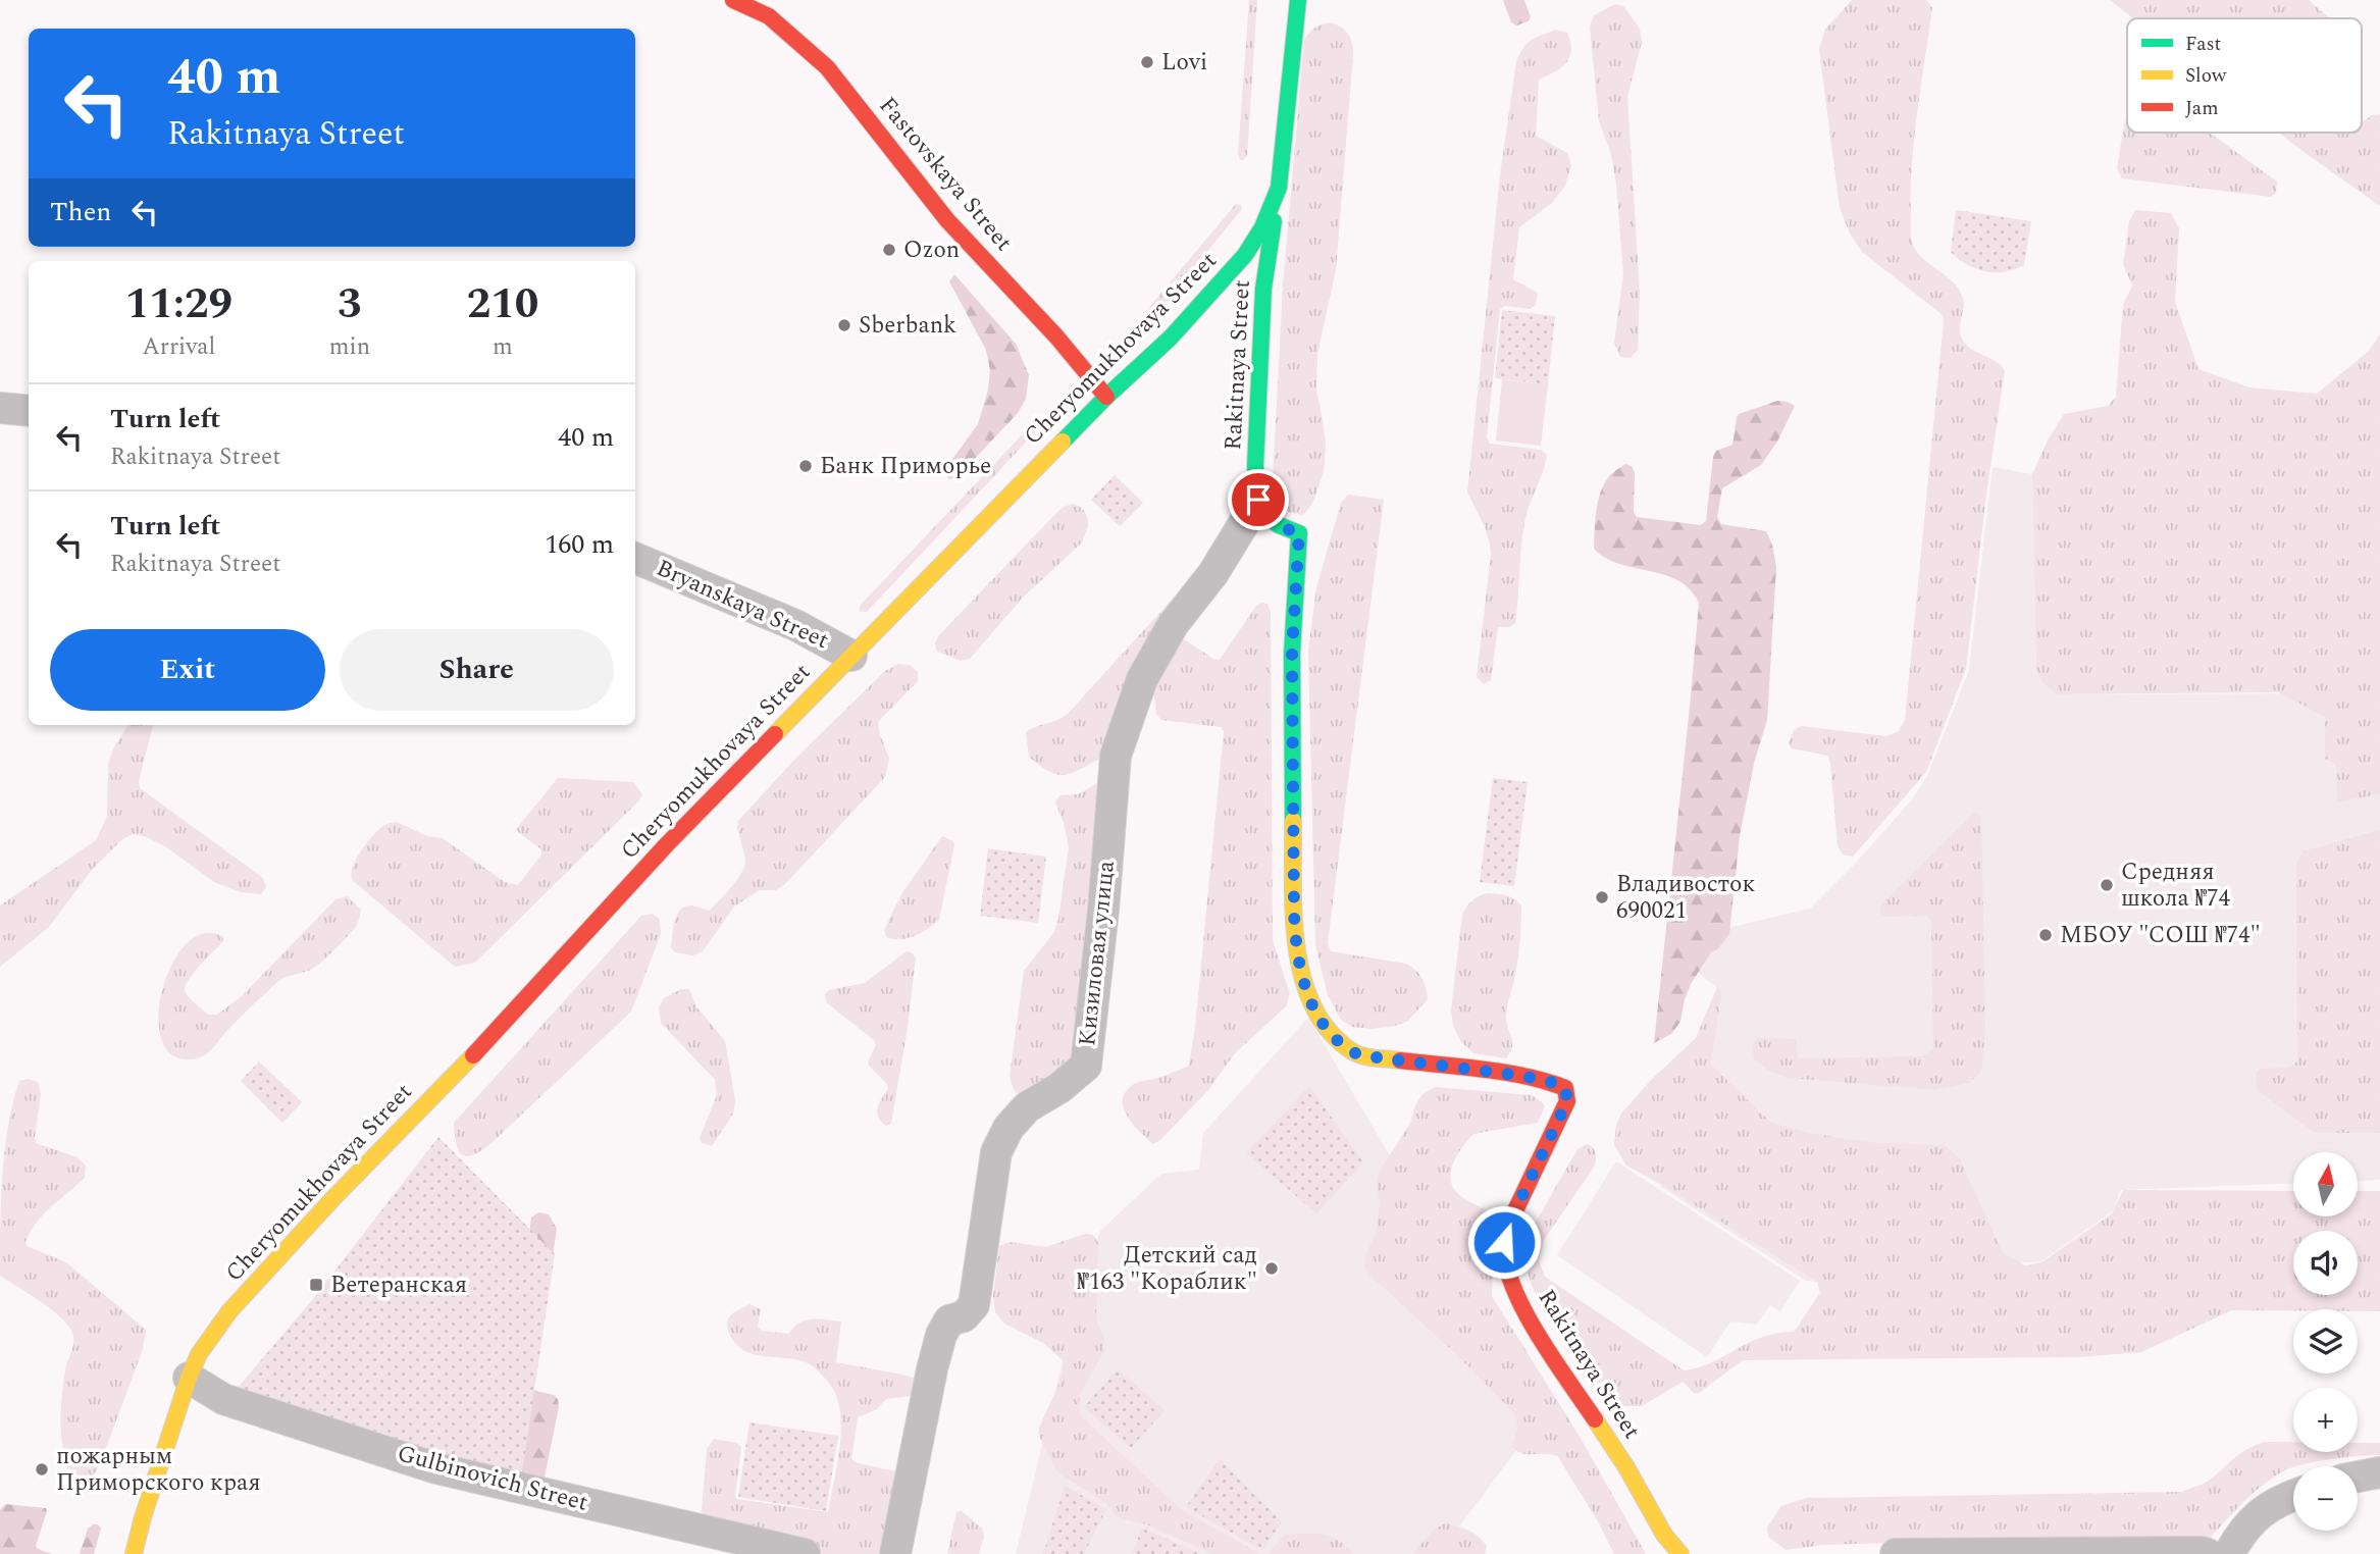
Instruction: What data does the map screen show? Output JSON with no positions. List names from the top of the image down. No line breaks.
{"streets":{"main road":["Fastovskaya Street","Cheryomukhovaya Street","Rakitnaya Street"],"street":["Bryanskaya Street","Кизиловая улица","Gulbinovich Street"]},"crossings":[["Fastovskaya Street","Cheryomukhovaya Street"],["Cheryomukhovaya Street","Rakitnaya Street"],["Cheryomukhovaya Street","Bryanskaya Street"],["Cheryomukhovaya Street","Gulbinovich Street"],["Rakitnaya Street","Кизиловая улица"]],"places":{"other":["Lovi","Ozon","Sberbank","Банк Приморье","Средняя школа №74","Владивосток 690021","МБОУ \"СОШ №74\"","Детский сад №163 \"Кораблик\"","пожарным Приморского края"],"transit":["Ветеранская"]},"legend":["Fast","Slow","Jam"],"north":"top","page":{"turn":["40 m","Rakitnaya Street"],"then":"Then","eta":["11:29","Arrival","3","min","210","m"],"list":[{"name":"Turn left","note":"Rakitnaya Street","value":"40 m"},{"name":"Turn left","note":"Rakitnaya Street","value":"160 m"}],"buttons":["Exit","Share"],"map_buttons":["+","−"]}}
